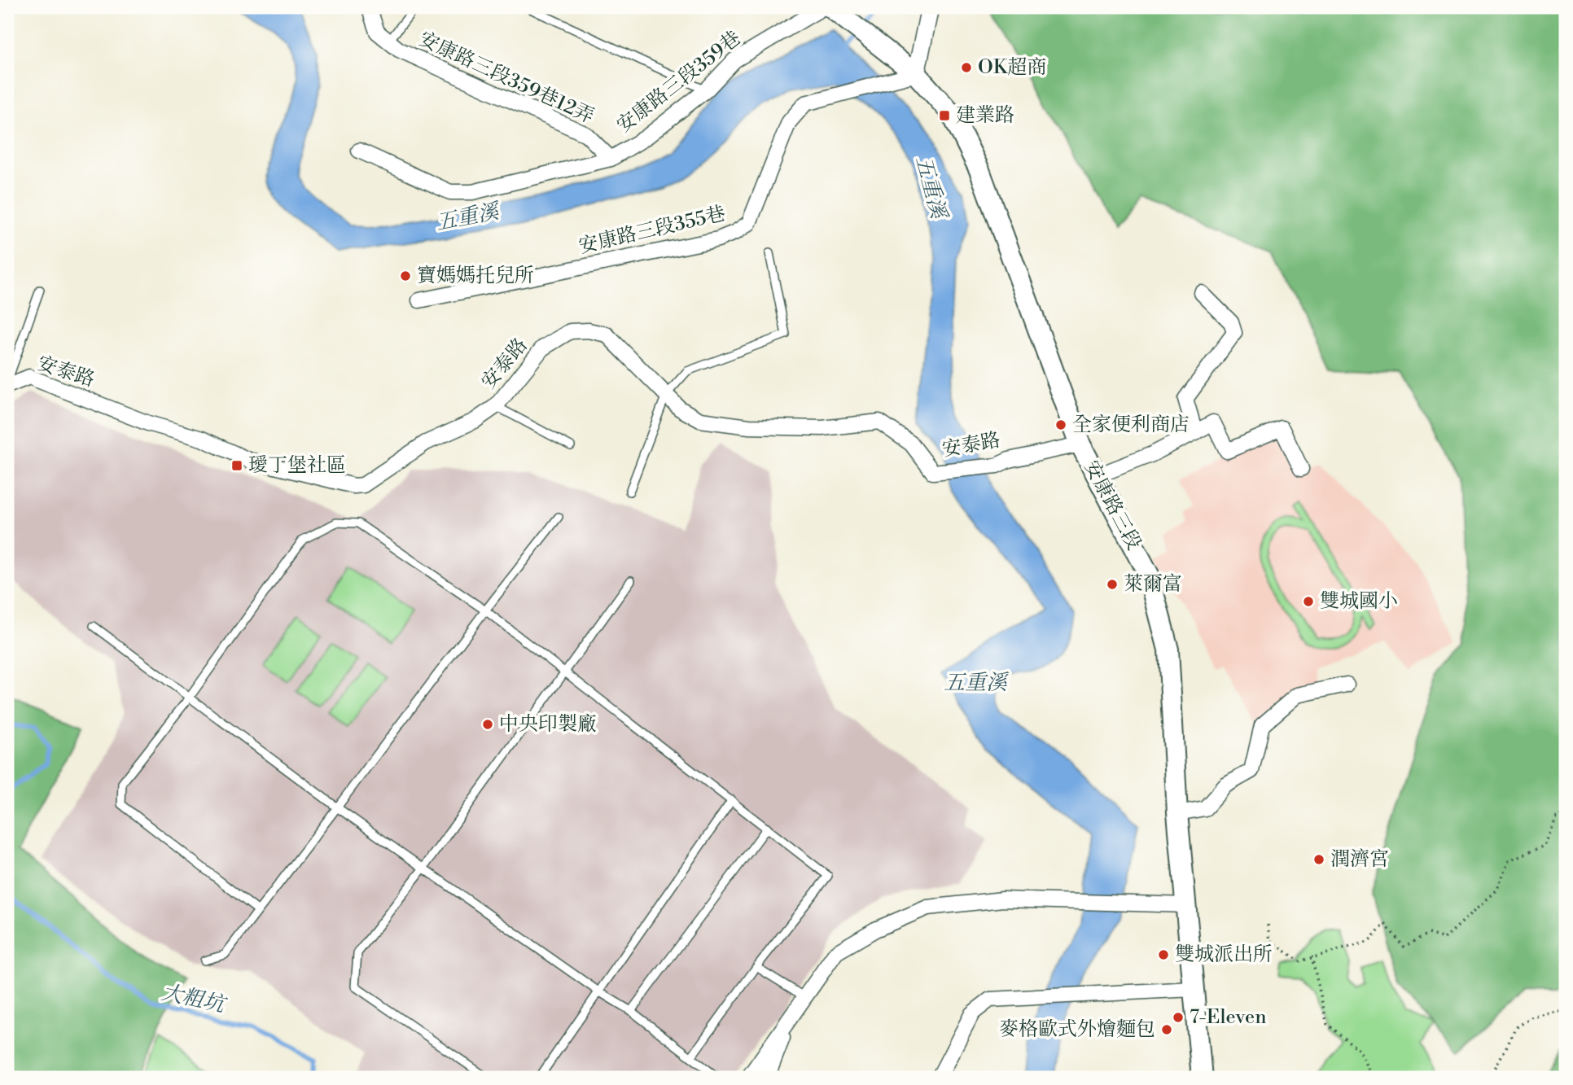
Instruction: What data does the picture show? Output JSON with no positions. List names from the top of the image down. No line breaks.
{"streets":{"main road":["安康路三段"],"street":["安康路三段359巷12弄","安康路三段359巷","安康路三段355巷","安泰路"]},"crossings":[["安康路三段359巷12弄","安康路三段359巷"],["安康路三段355巷","安康路三段"],["安泰路","安康路三段"]],"water":["五重溪","大粗坑"],"places":{"other":["OK超商","寶媽媽托兒所","全家便利商店","萊爾富","雙城國小","中央印製廠","潤濟宮","雙城派出所","7-Eleven","麥格歐式外燴麵包"],"transit":["建業路","璦丁堡社區"]}}
